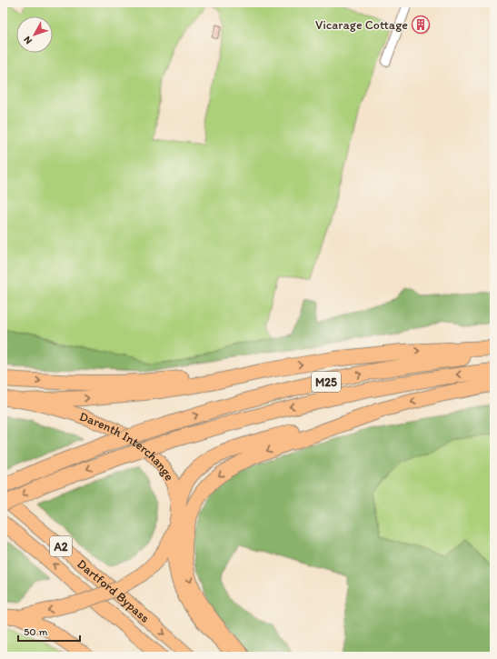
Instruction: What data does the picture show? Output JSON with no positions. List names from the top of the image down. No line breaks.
{"streets":{"highway":["M25","Darenth Interchange","A2","Dartford Bypass"]},"crossings":[["M25","Darenth Interchange"]],"one_way":["Darenth Interchange"],"places":{"building":["Vicarage Cottage"]},"scale_bar":"50 m","north":"bottom left"}
